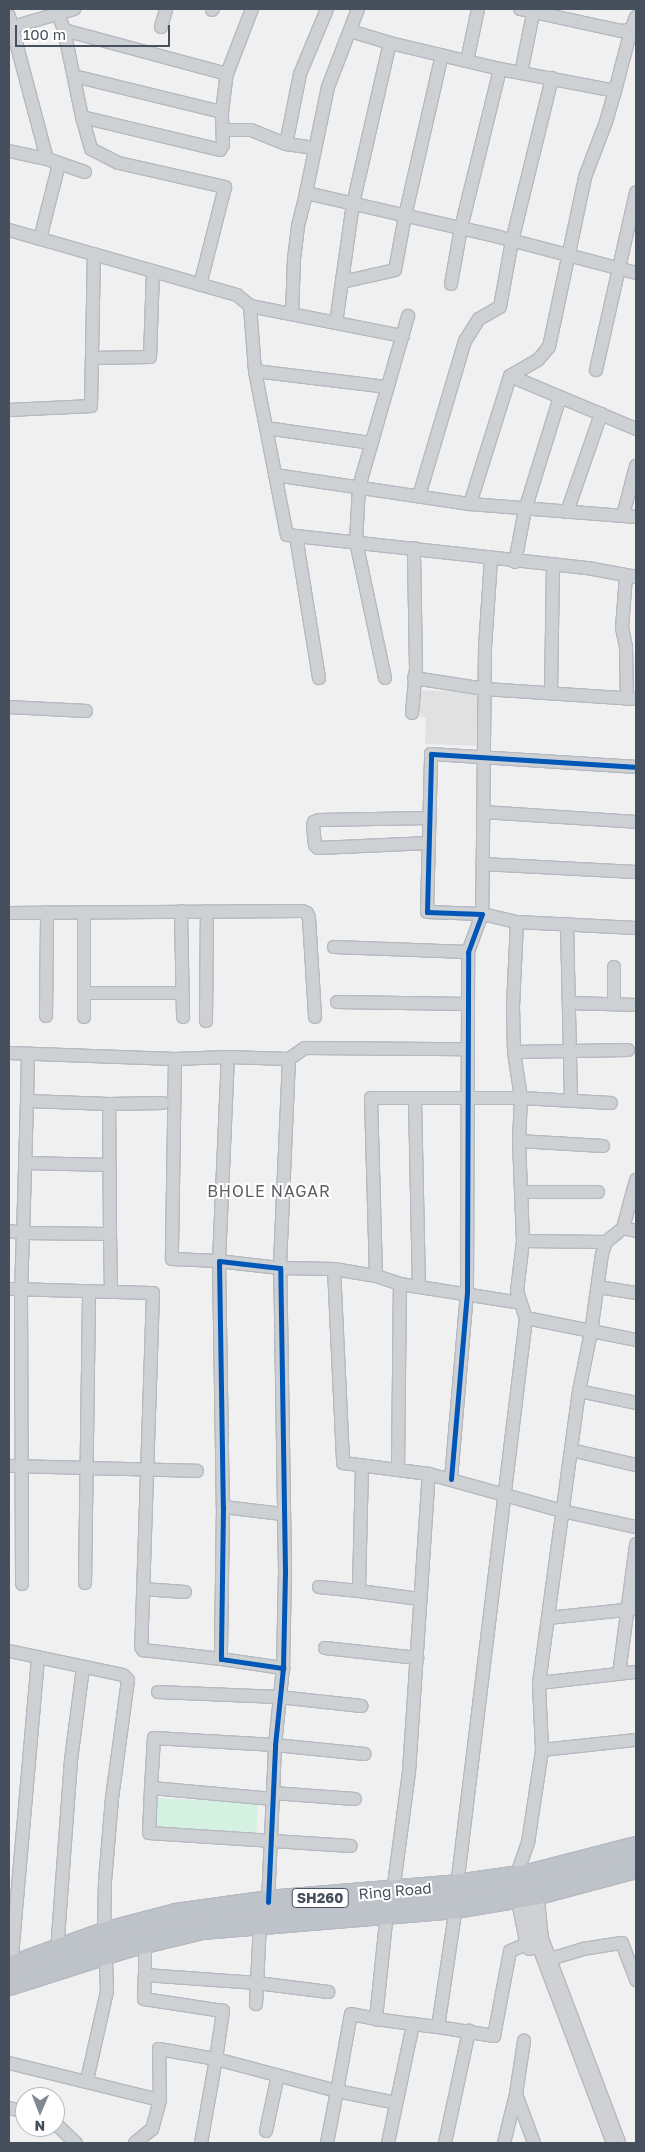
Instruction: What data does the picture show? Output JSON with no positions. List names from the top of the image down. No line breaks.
{"streets":{"highway":["Ring Road","SH260"]},"districts":["BHOLE NAGAR"],"scale_bar":"100 m","north":"bottom"}
